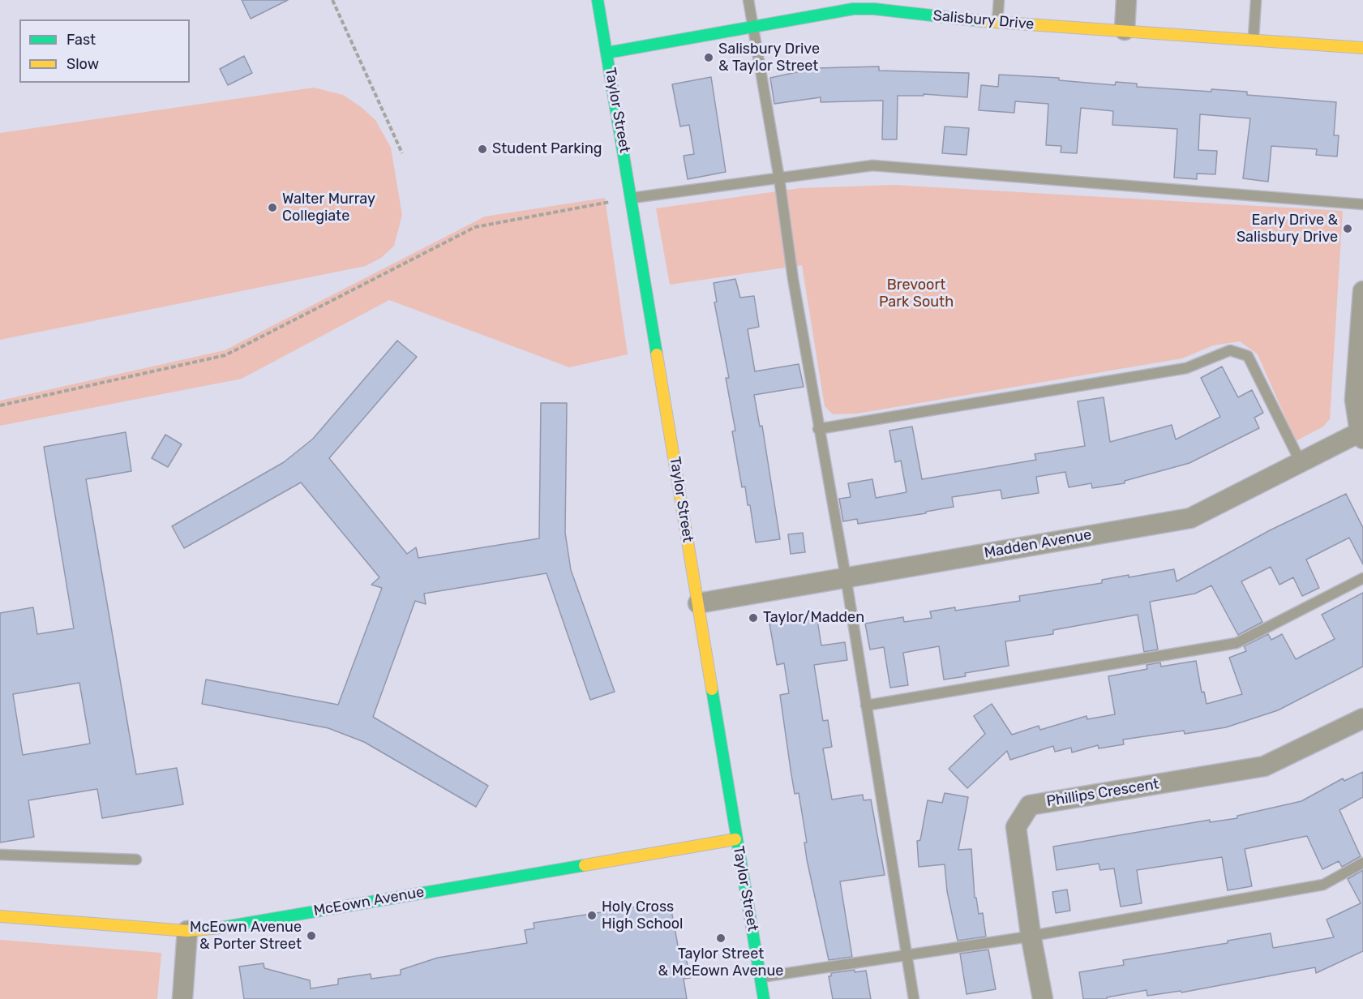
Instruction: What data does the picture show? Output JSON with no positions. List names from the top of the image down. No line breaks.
{"streets":{"street":["Salisbury Drive","Taylor Street","Madden Avenue","Phillips Crescent","McEown Avenue"]},"crossings":[["Salisbury Drive","Taylor Street"],["Taylor Street","Madden Avenue"],["Taylor Street","McEown Avenue"]],"parks":["Brevoort Park South"],"places":["Salisbury Drive & Taylor Street","Student Parking","Walter Murray Collegiate","Early Drive & Salisbury Drive","Taylor/Madden","Holy Cross High School","McEown Avenue & Porter Street","Taylor Street & McEown Avenue"],"legend":["Fast","Slow"]}
